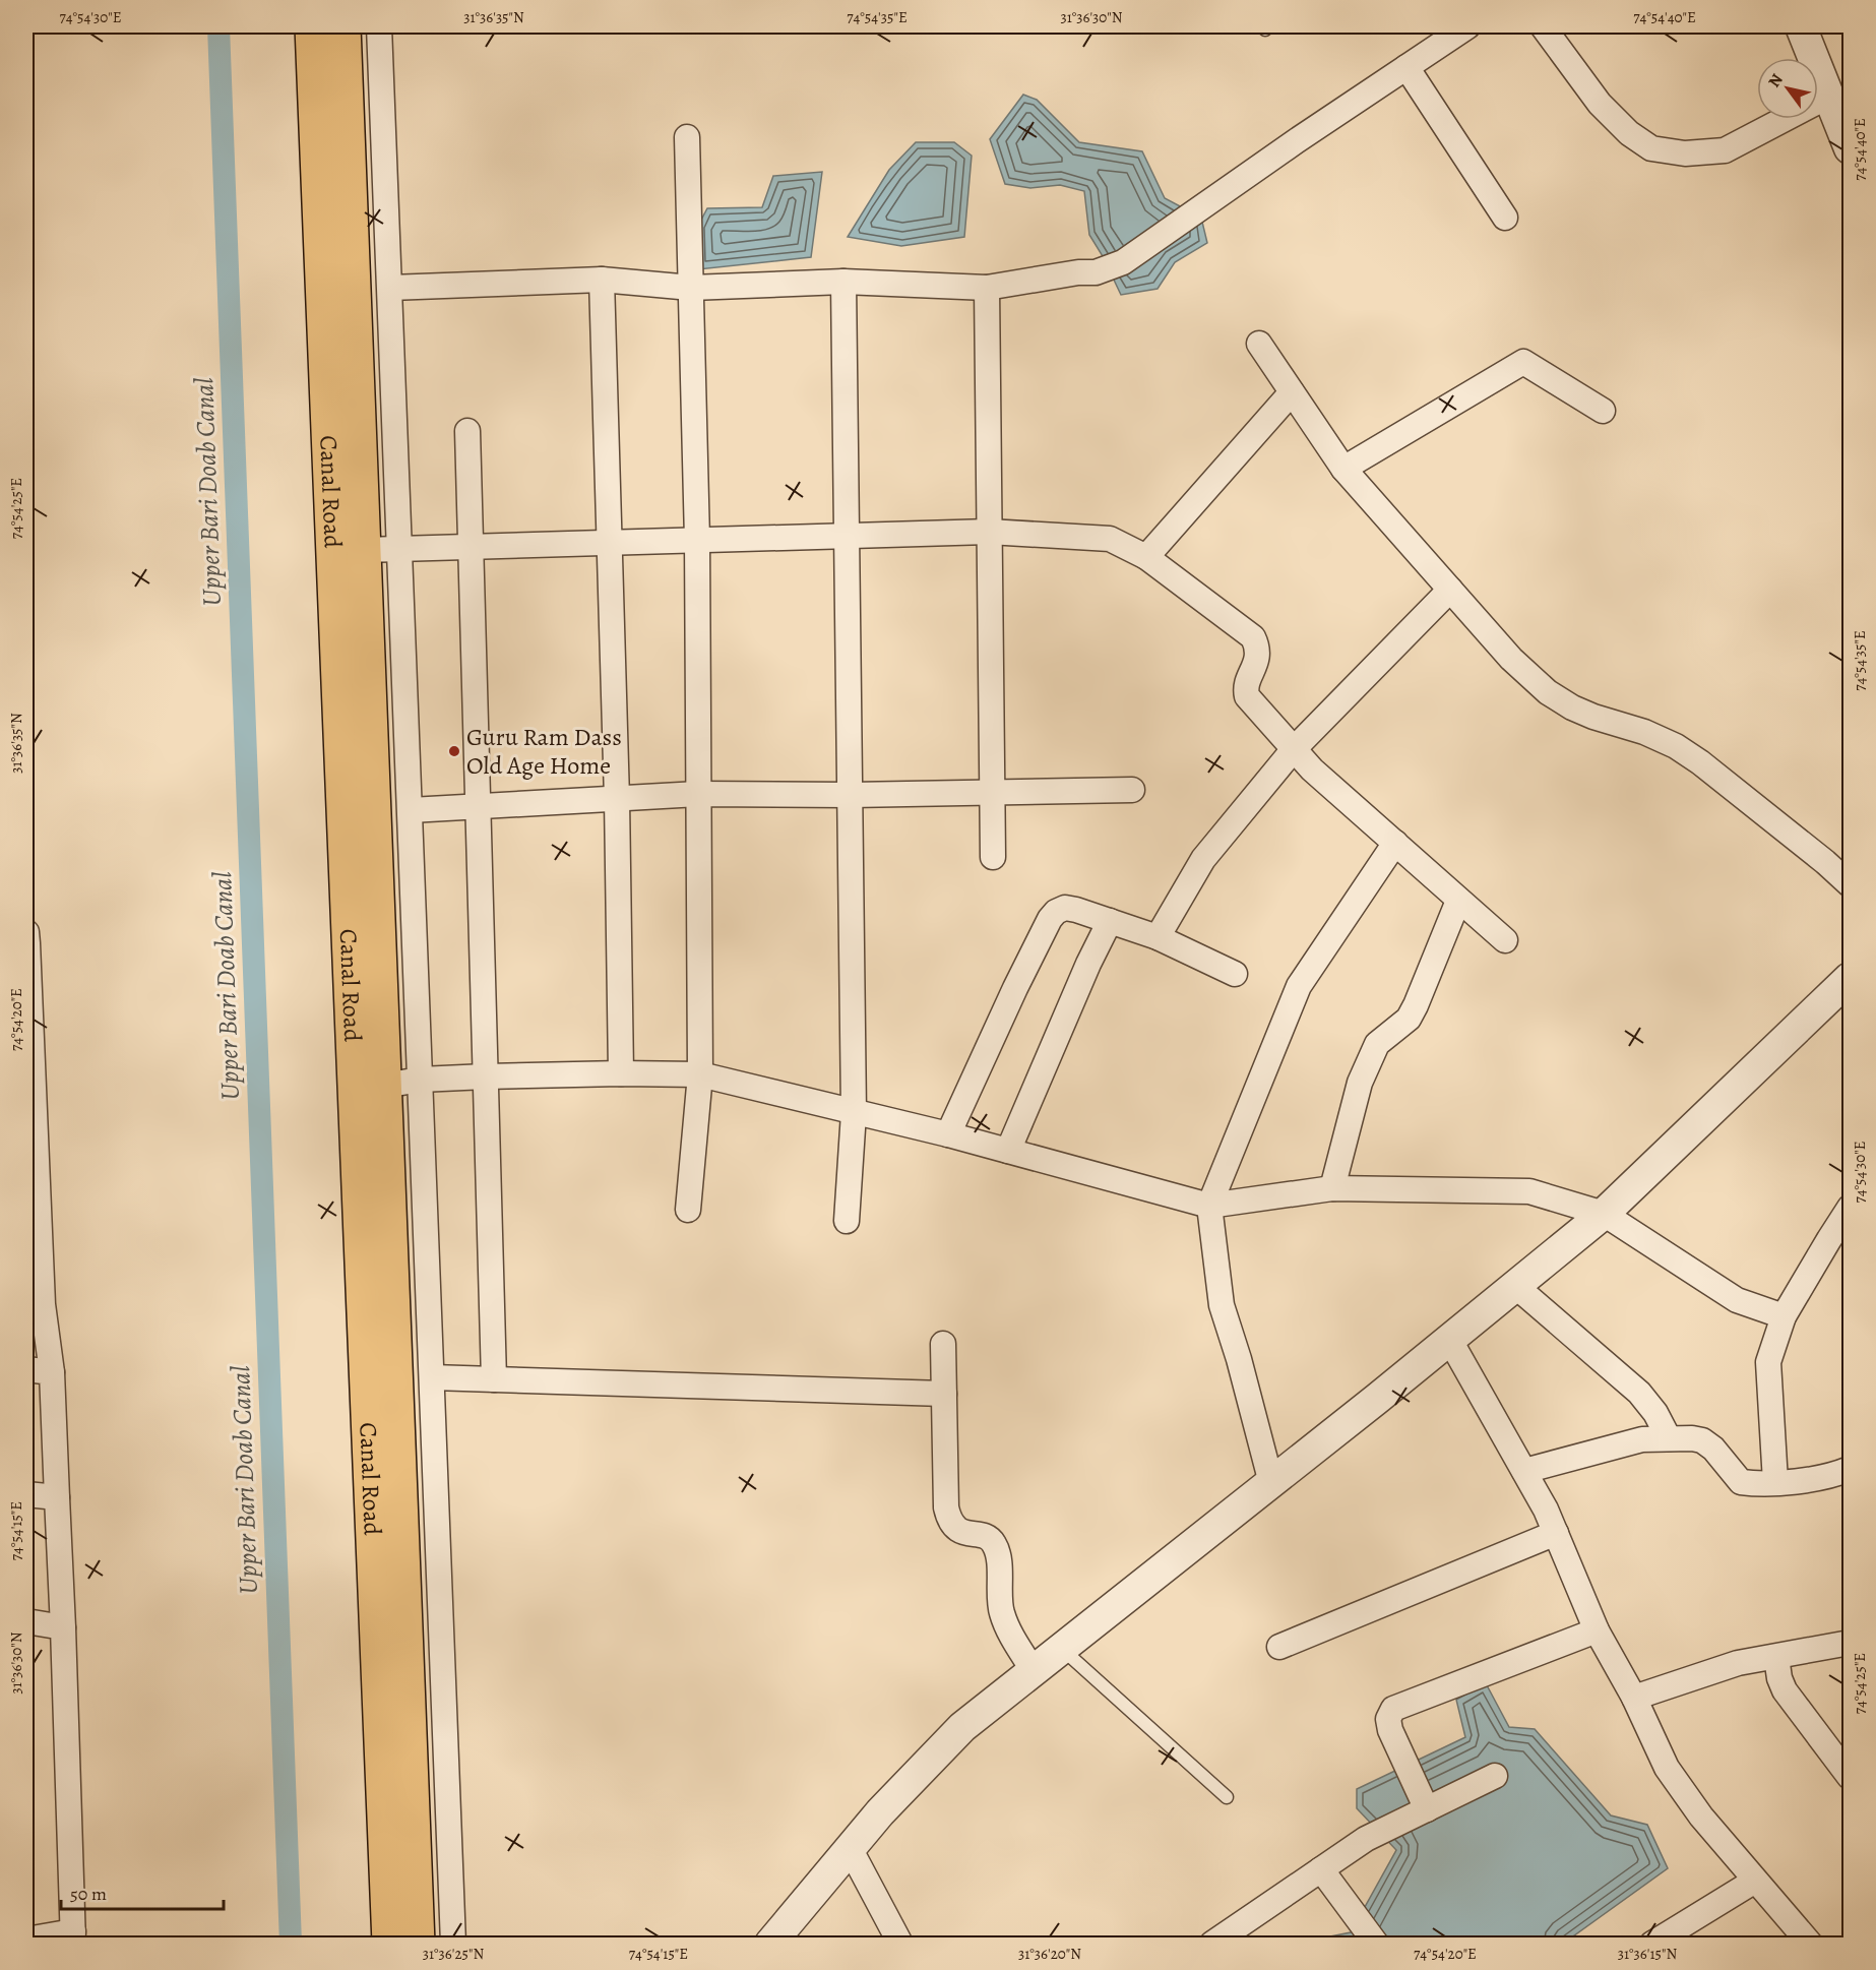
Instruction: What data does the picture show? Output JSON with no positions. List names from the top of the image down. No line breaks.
{"streets":{"main road":["Canal Road"]},"water":["Upper Bari Doab Canal"],"places":["Guru Ram Dass Old Age Home"],"scale_bar":"50 m","north":"top left","coordinates":["74°54'30\"E","31°36'35\"N","74°54'35\"E","31°36'30\"N","74°54'40\"E","74°54'25\"E","74°54'20\"E","74°54'15\"E","31°36'25\"N","31°36'20\"N","31°36'15\"N"]}
